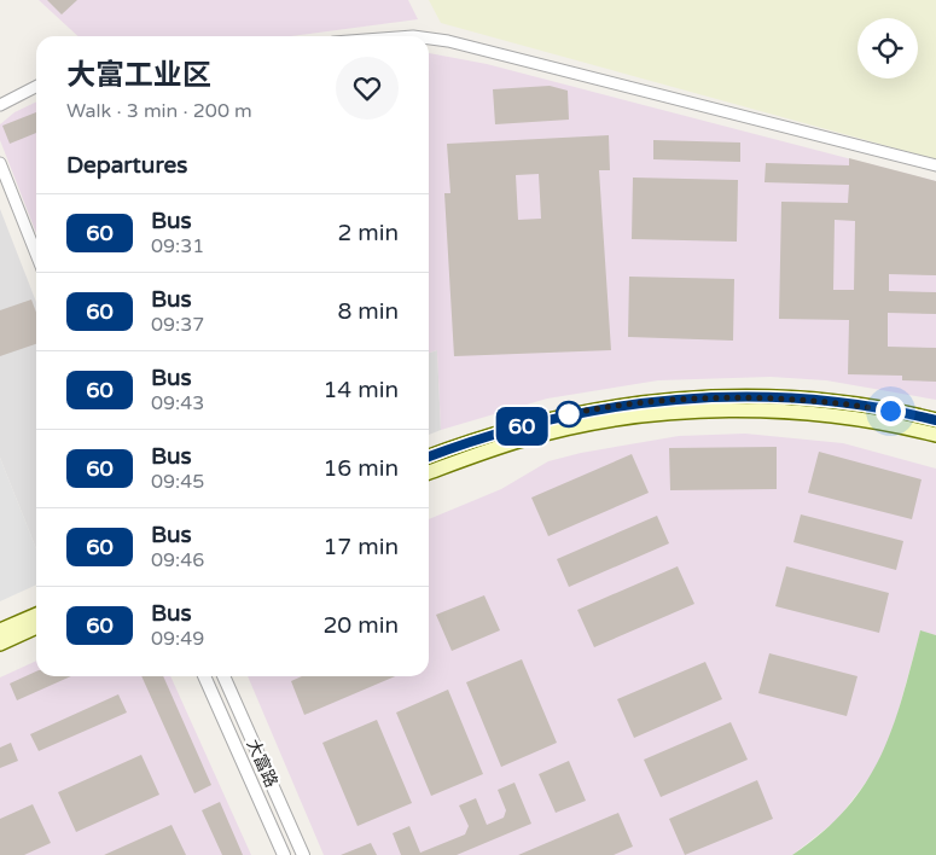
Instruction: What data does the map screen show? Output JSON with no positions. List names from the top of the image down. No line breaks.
{"streets":{"street":["大富路"]},"lines":["bus line 60"],"page":{"on_map":"60","heading":[["大富工业区","Walk · 3 min · 200 m"],"Departures"],"list":[{"mark":"60","name":"Bus","note":"09:31","value":"2 min"},{"mark":"60","name":"Bus","note":"09:37","value":"8 min"},{"mark":"60","name":"Bus","note":"09:43","value":"14 min"},{"mark":"60","name":"Bus","note":"09:45","value":"16 min"},{"mark":"60","name":"Bus","note":"09:46","value":"17 min"},{"mark":"60","name":"Bus","note":"09:49","value":"20 min"}]}}
